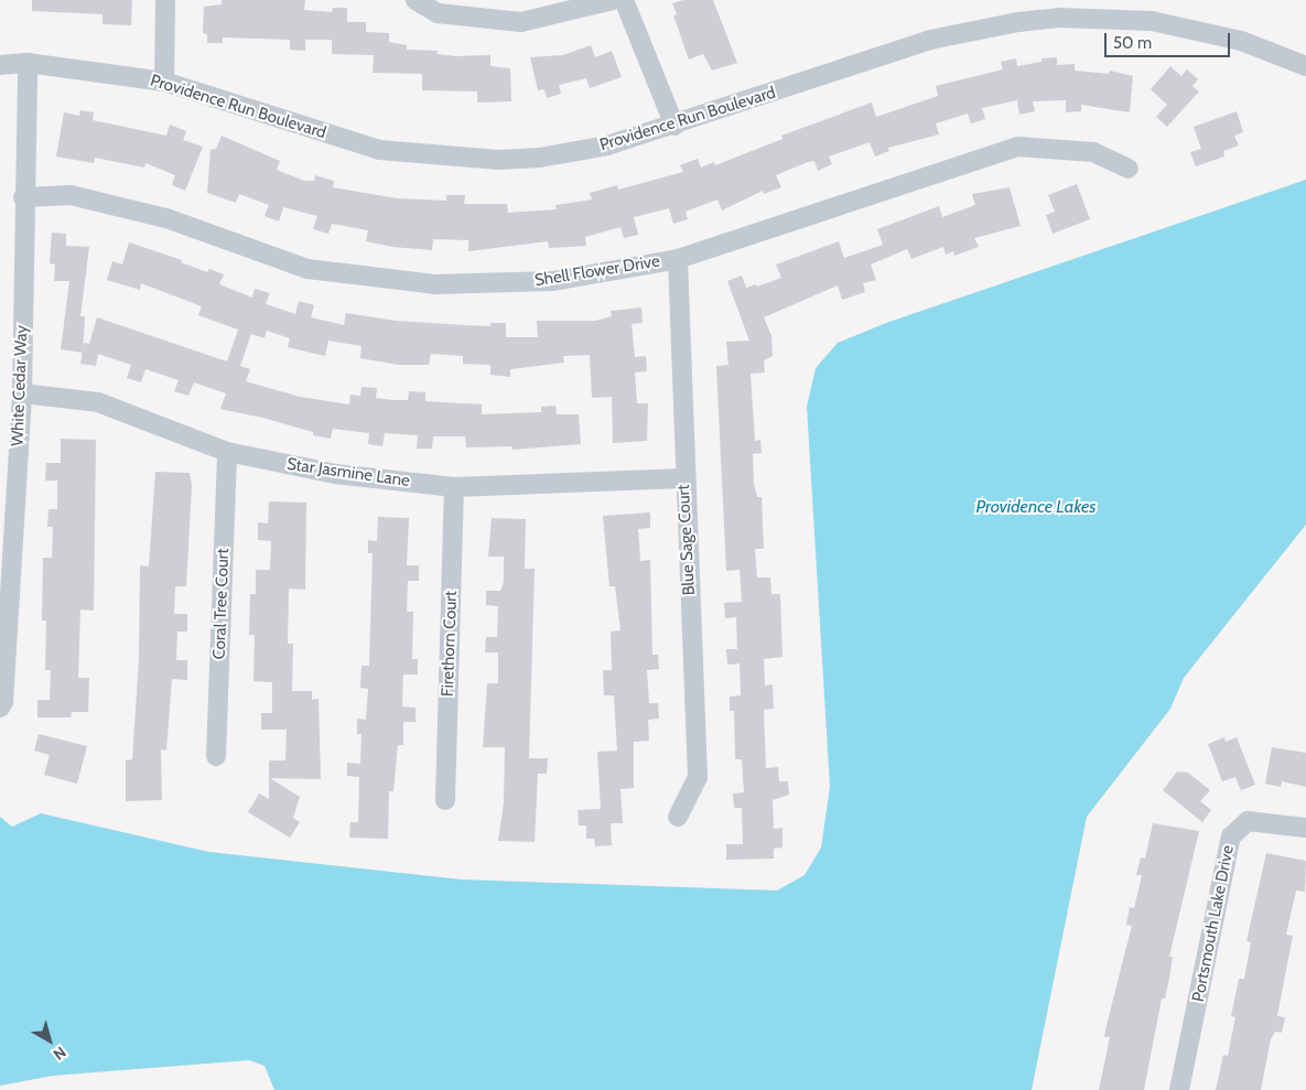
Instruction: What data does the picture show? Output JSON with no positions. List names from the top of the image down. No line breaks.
{"streets":{"street":["Providence Run Boulevard","Shell Flower Drive","White Cedar Way","Star Jasmine Lane","Blue Sage Court","Coral Tree Court","Firethorn Court","Portsmouth Lake Drive"]},"crossings":[["Providence Run Boulevard","White Cedar Way"],["Shell Flower Drive","White Cedar Way"],["Shell Flower Drive","Blue Sage Court"],["White Cedar Way","Star Jasmine Lane"],["Star Jasmine Lane","Blue Sage Court"],["Star Jasmine Lane","Coral Tree Court"],["Star Jasmine Lane","Firethorn Court"]],"water":["Providence Lakes"],"scale_bar":"50 m","north":"bottom right"}
